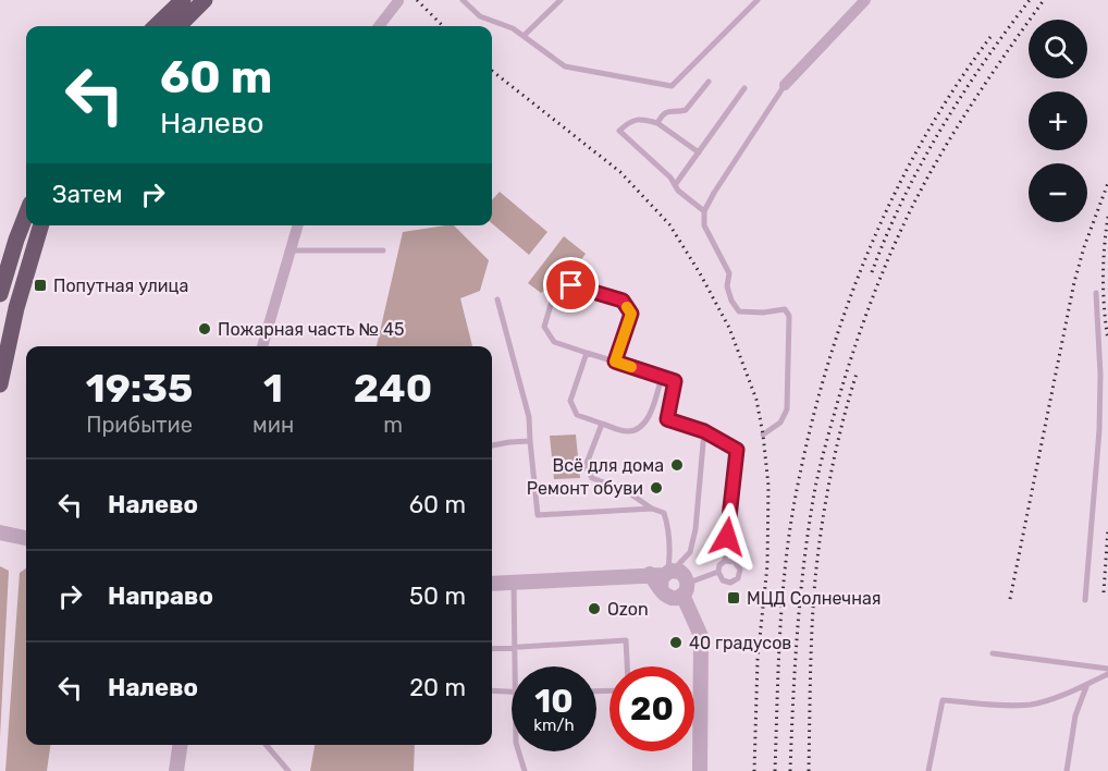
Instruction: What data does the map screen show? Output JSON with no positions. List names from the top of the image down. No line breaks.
{"places":{"transit":["Попутная улица","МЦД Солнечная"],"other":["Пожарная часть № 45","Всё для дома","Ремонт обуви","Ozon","40 градусов"]},"page":{"map_buttons":["+","−"],"turn":["60 m","Налево"],"then":"Затем","eta":["19:35","Прибытие","1","мин","240","m"],"list":[{"name":"Налево","value":"60 m"},{"name":"Направо","value":"50 m"},{"name":"Налево","value":"20 m"}],"speed":"10 km/h","limit":"20"}}
